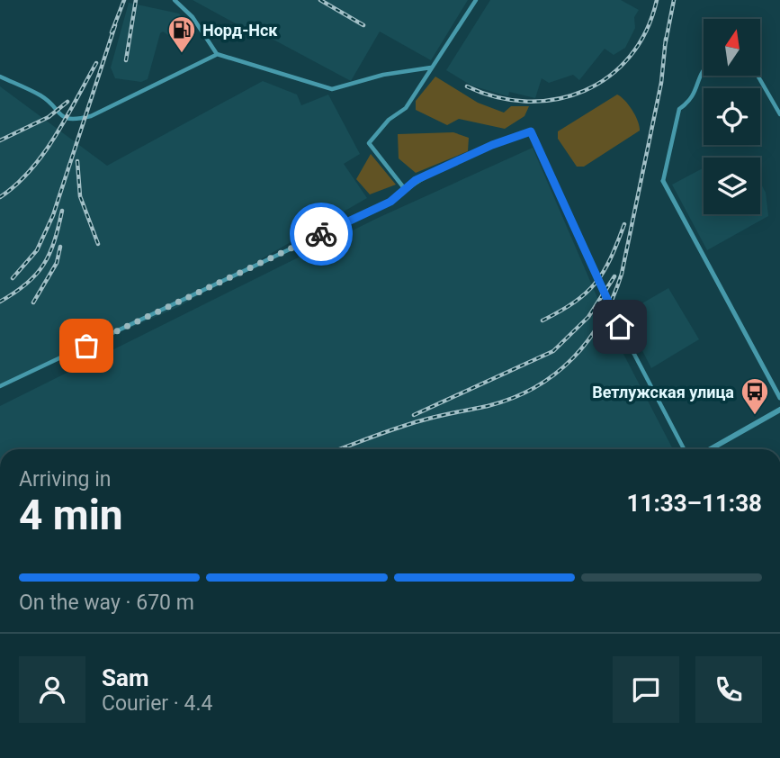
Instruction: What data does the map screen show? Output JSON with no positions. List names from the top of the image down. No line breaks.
{"places":{"fuel station":["Норд-Нск"],"bus stop":["Ветлужская улица"]},"north":"top","page":{"heading":["4 min","Arriving in","11:33–11:38"],"panel":["Sam","Courier · 4.4"],"bar":"On the way · 670 m"}}
